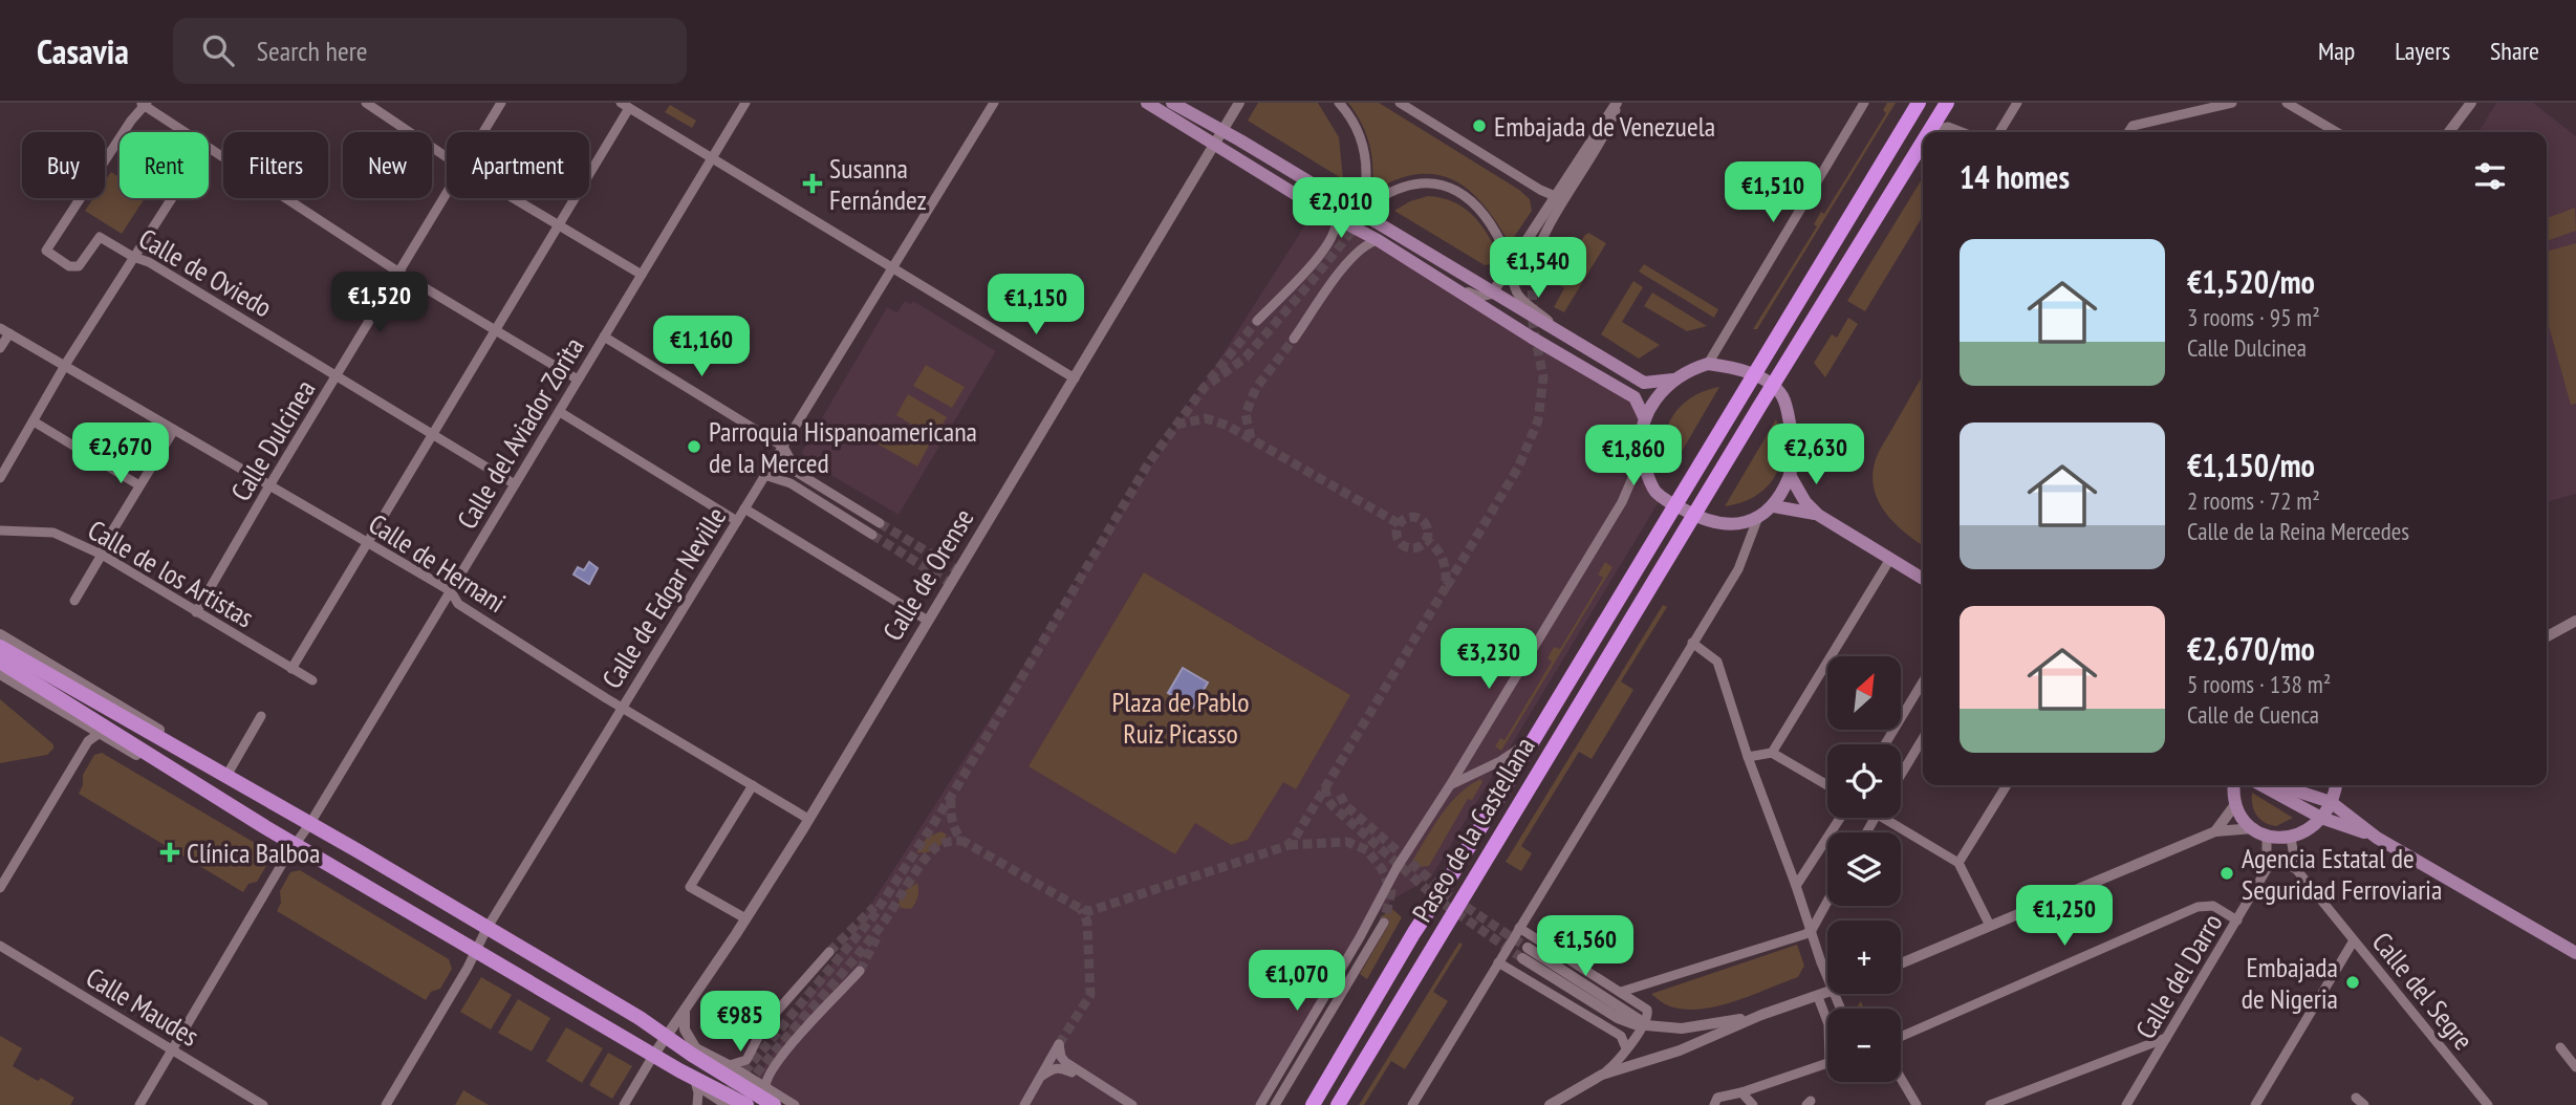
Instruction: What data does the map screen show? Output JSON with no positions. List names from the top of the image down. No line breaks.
{"streets":{"highway":["Paseo de la Castellana"],"street":["Calle de Oviedo","Calle del Aviador Zorita","Calle Dulcinea","Calle de Hernani","Calle de los Artistas","Calle de Orense","Calle de Edgar Neville","Calle del Darro","Calle del Segre","Calle Maudes"]},"crossings":[["Calle de Oviedo","Calle del Aviador Zorita"],["Calle de Oviedo","Calle Dulcinea"],["Calle del Aviador Zorita","Calle de Hernani"],["Calle del Aviador Zorita","Calle Maudes"],["Calle Dulcinea","Calle de Hernani"],["Calle Dulcinea","Calle de los Artistas"],["Calle de Hernani","Calle de Orense"],["Calle de Hernani","Calle de Edgar Neville"]],"parks":["Plaza de Pablo Ruiz Picasso"],"places":{"other":["Embajada de Venezuela","Parroquia Hispanoamericana de la Merced","Agencia Estatal de Seguridad Ferroviaria","Embajada de Nigeria"],"health":["Susanna Fernández","Clínica Balboa"]},"north":"top right","page":{"header":"Casavia","search":"Search here","nav":["Map","Layers","Share"],"chip":["Buy","Rent","Filters","New","Apartment"],"heading":"14 homes","price":["€1,510","€2,010","€1,540","€1,520","€1,150","€1,160","€2,670","€2,630","€1,860","€3,230","€1,250","€1,560","€1,070","€985"],"list":[{"name":"€1,520/mo","note":"3 rooms · 95 m² · Calle Dulcinea"},{"name":"€1,150/mo","note":"2 rooms · 72 m² · Calle de la Reina Mercedes"},{"name":"€2,670/mo","note":"5 rooms · 138 m² · Calle de Cuenca"}],"map_buttons":["+","−"]}}
